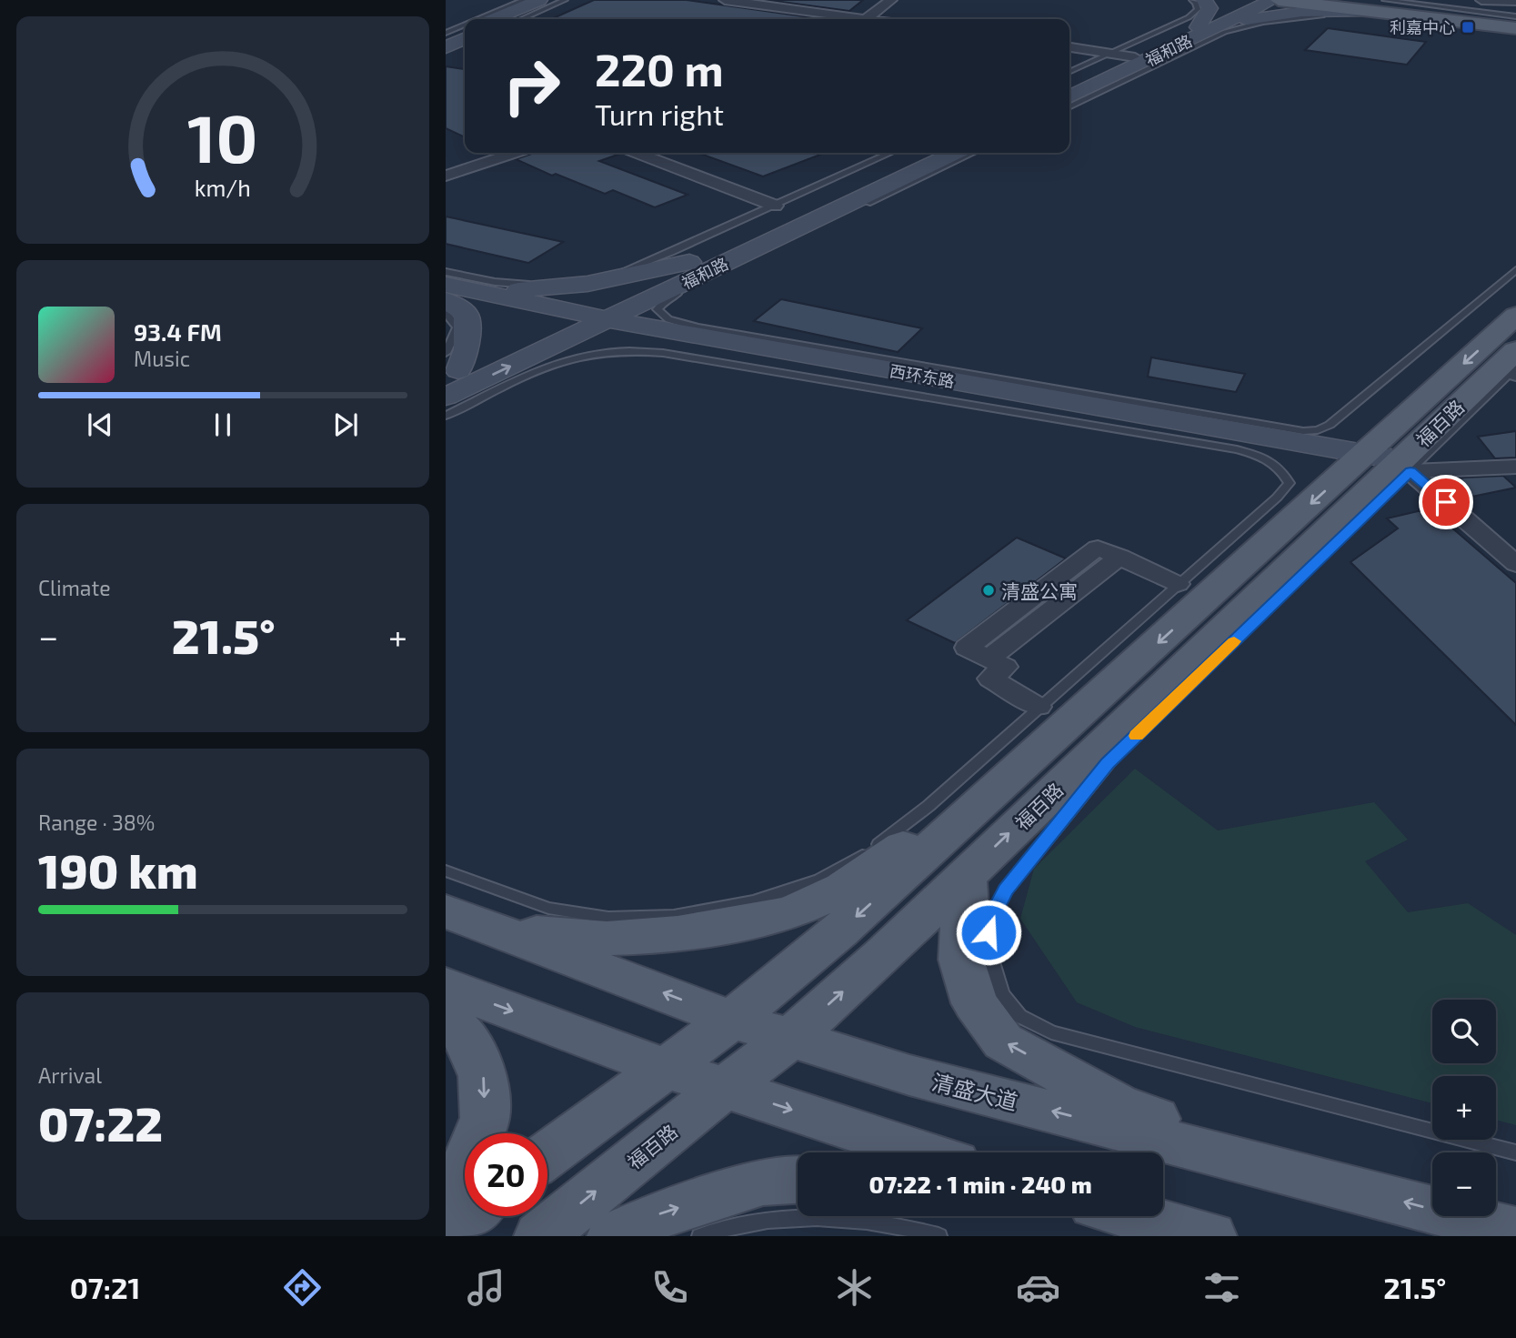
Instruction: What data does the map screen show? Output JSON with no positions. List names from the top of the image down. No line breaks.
{"streets":{"main road":["福百路","清盛大道"],"street":["福和路","西环东路"]},"crossings":[["福和路","西环东路"],["西环东路","福百路"],["福百路","清盛大道"]],"places":{"transit":["利嘉中心"],"other":["清盛公寓"]},"page":{"turn":["220 m","Turn right"],"song":["93.4 FM","Music"],"tile":["Climate",["Range · 38%","190 km"],["Arrival","07:22"]],"heat":["−","21.5°","+"],"map_buttons":["+","−"],"limit":"20","trip":"07:22 · 1 min · 240 m","tabs":["07:21","21.5°"],"gauge":["10","km/h"]}}
